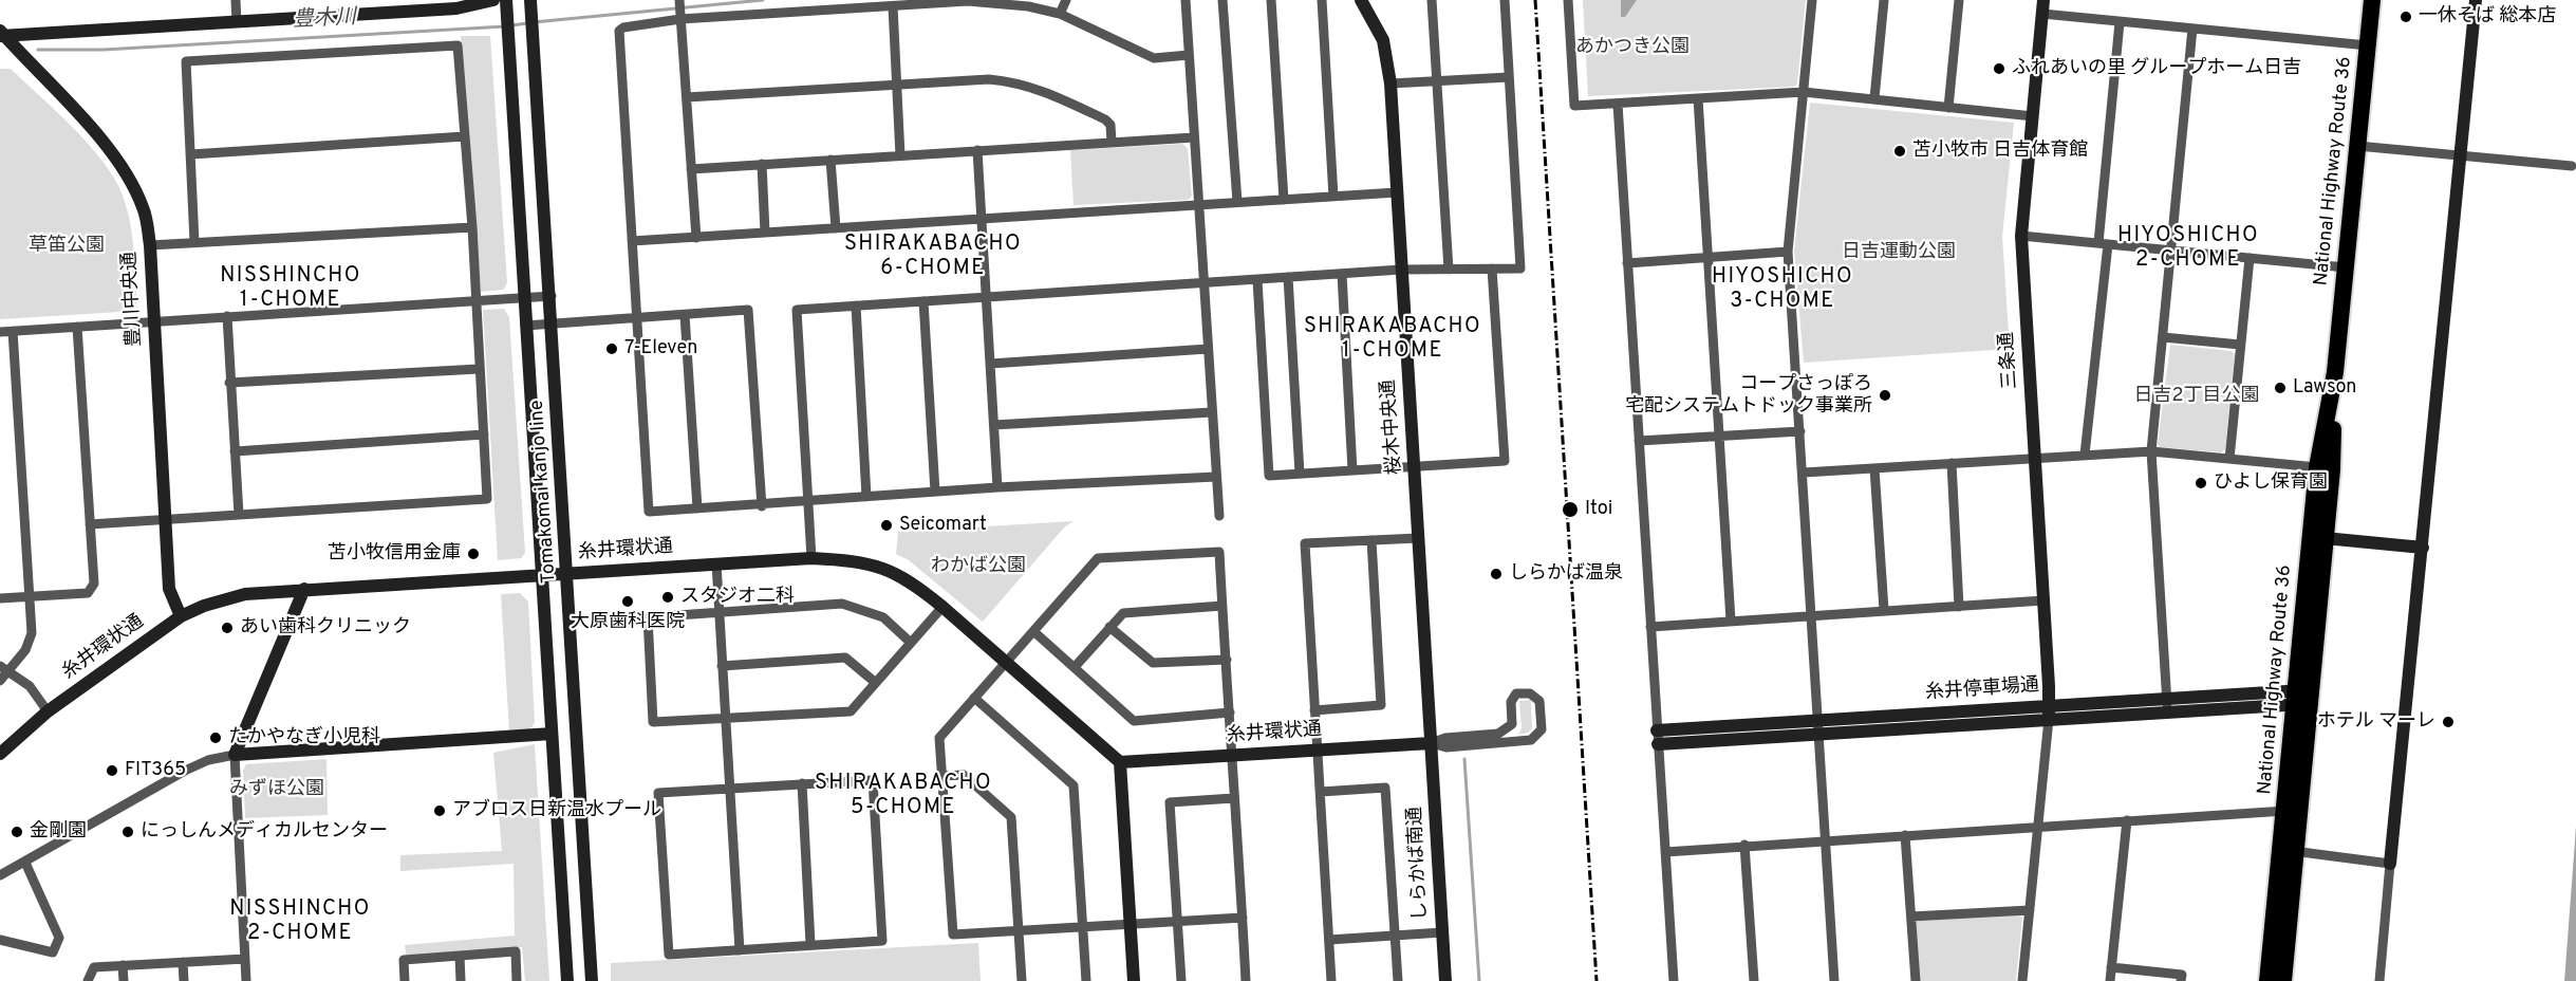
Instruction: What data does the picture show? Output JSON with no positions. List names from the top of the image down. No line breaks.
{"streets":{"highway":["National Highway Route 36"],"street":["豊川中央通","三条通","桜木中央通","Tomakomai kanjo line","糸井環状通","糸井停車場通","しらかば南通"]},"crossings":[["National Highway Route 36","糸井停車場通"],["豊川中央通","糸井環状通"],["三条通","糸井停車場通"],["桜木中央通","糸井環状通"],["桜木中央通","しらかば南通"],["Tomakomai kanjo line","糸井環状通"],["糸井環状通","しらかば南通"]],"districts":["HIYOSHICHO 2-CHOME","SHIRAKABACHO 6-CHOME","NISSHINCHO 1-CHOME","HIYOSHICHO 3-CHOME","SHIRAKABACHO 1-CHOME","SHIRAKABACHO 5-CHOME","NISSHINCHO 2-CHOME"],"water":["豊木川"],"parks":["あかつき公園","草笛公園","日吉運動公園","日吉2丁目公園","わかば公園","みずほ公園"],"places":["一休そば 総本店","ふれあいの里 グループホーム日吉","苫小牧市 日吉体育館","7-Eleven","Lawson","コープさっぽろ 宅配システムトドック事業所","ひよし保育園","Itoi","Seicomart","苫小牧信用金庫","しらかば温泉","スタジオ二科","大原歯科医院","あい歯科クリニック","ホテル マーレ","たかやなぎ小児科","FIT365","アブロス日新温水プール","金剛園","にっしんメディカルセンター"]}
